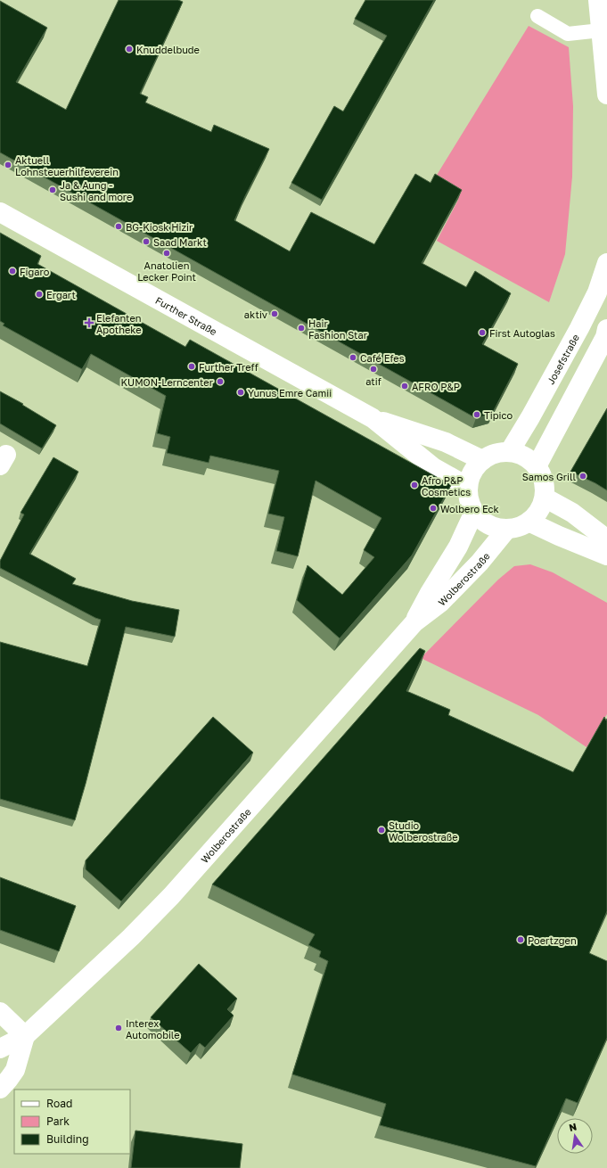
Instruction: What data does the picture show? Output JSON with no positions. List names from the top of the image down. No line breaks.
{"streets":{"street":["Further Straße","Josefstraße","Wolberostraße"]},"crossings":[["Further Straße","Josefstraße"],["Further Straße","Wolberostraße"],["Josefstraße","Wolberostraße"]],"places":{"other":["Knuddelbude","Aktuell Lohnsteuerhilfeverein","Ja & Aung - Sushi and more","BG-Kiosk Hizir","Saad Markt","Anatolien Lecker Point","Figaro","Ergart","aktiv","Hair Fashion Star","First Autoglas","Café Efes","Further Treff","atif","KUMON-Lerncenter","AFRO P&P","Yunus Emre Camii","Tipico","Samos Grill","Afro P&P Cosmetics","Wolbero Eck","Studio Wolberostraße","Poertzgen","Interex Automobile"],"health":["Elefanten Apotheke"]},"legend":["Road","Park","Building"],"north":"top"}
